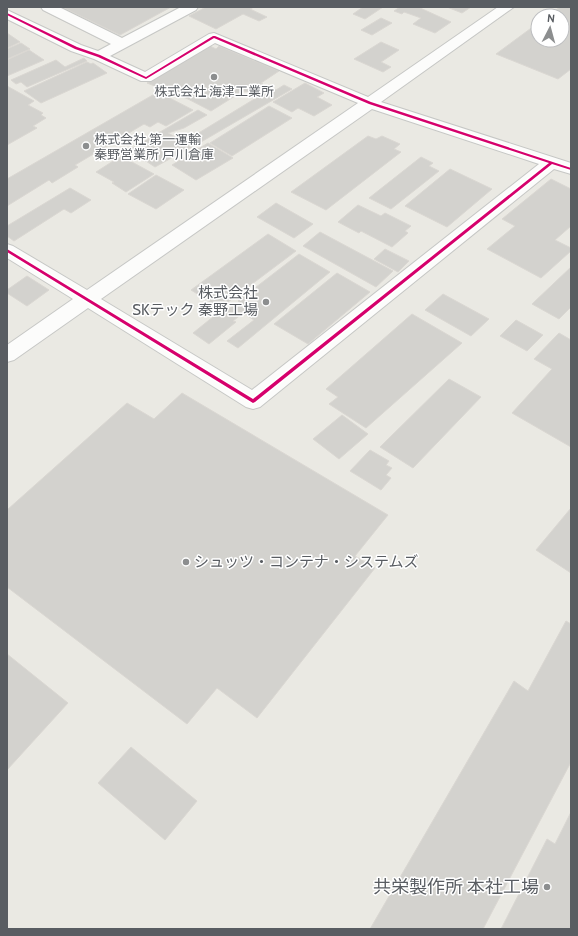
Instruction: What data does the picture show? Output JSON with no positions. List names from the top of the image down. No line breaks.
{"places":["株式会社 海津工業所","株式会社 第一運輸 秦野営業所 戸川倉庫","株式会社 SKテック 秦野工場","シュッツ・コンテナ・システムズ","共栄製作所 本社工場"],"north":"top"}
